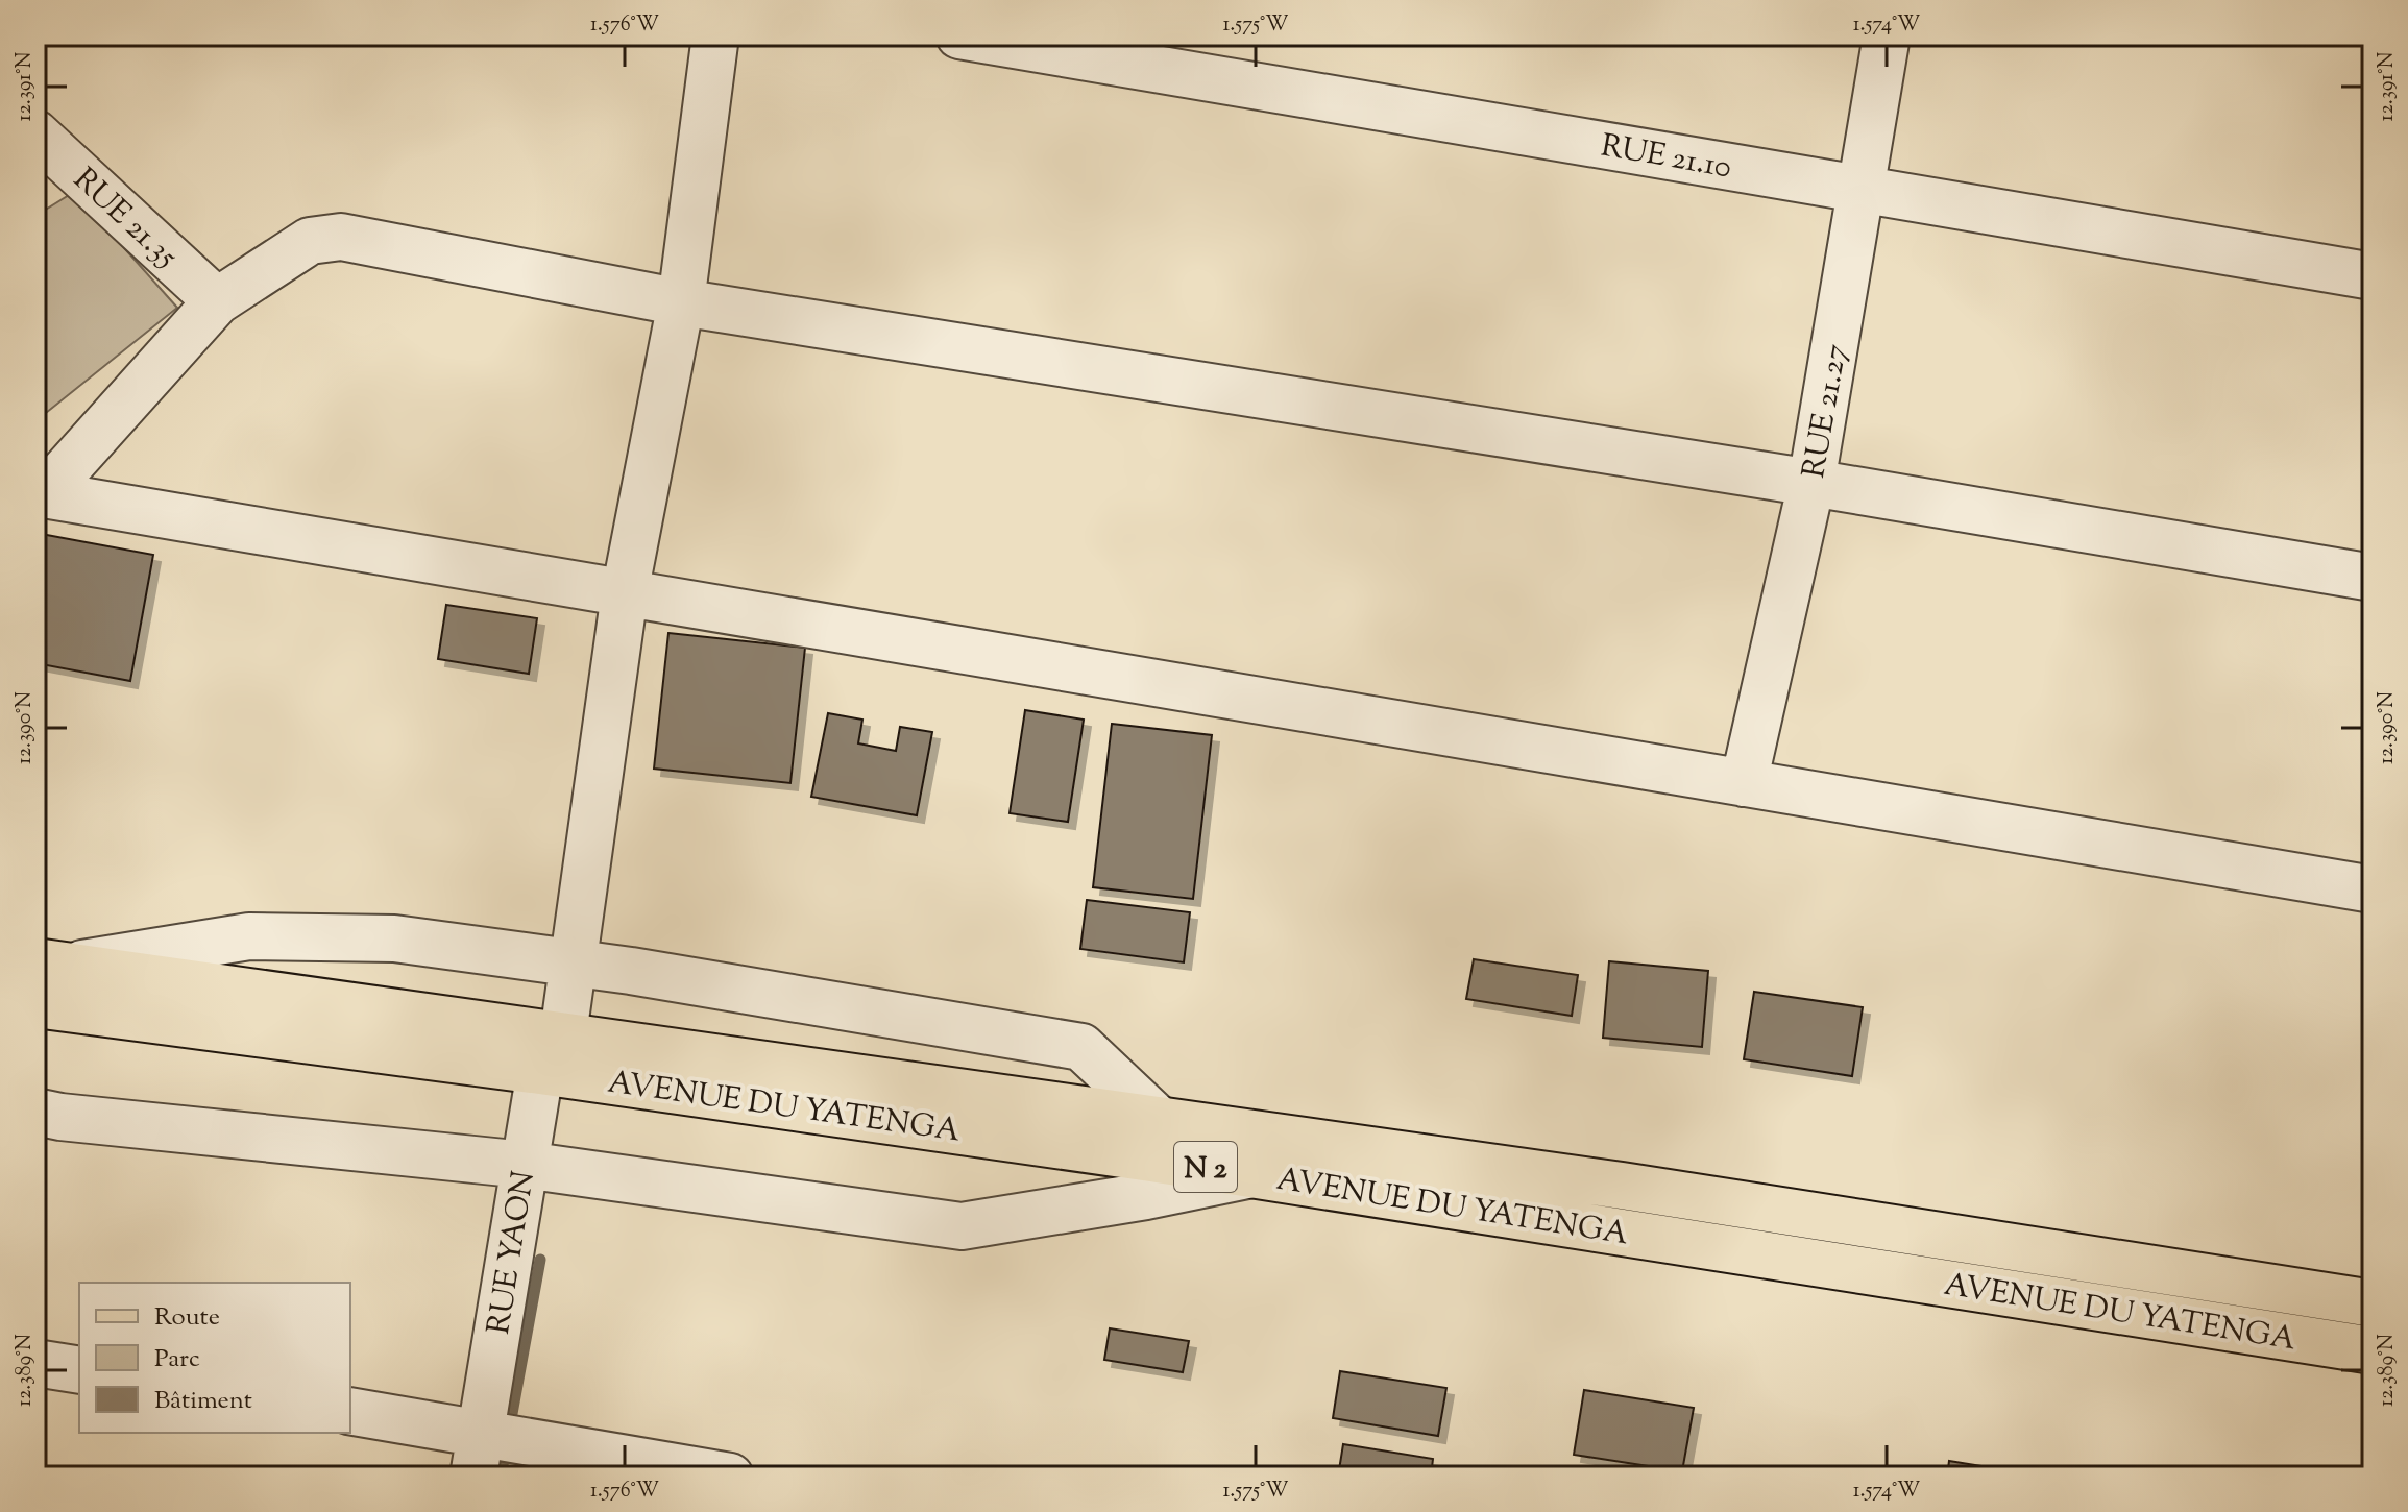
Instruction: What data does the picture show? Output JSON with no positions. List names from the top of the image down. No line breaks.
{"streets":{"main road":["AVENUE DU YATENGA","N 2"],"street":["RUE 21.10","RUE 21.35","RUE 21.27","RUE YAON"]},"crossings":[["RUE 21.10","RUE 21.27"],["AVENUE DU YATENGA","RUE YAON"]],"legend":["Route","Parc","Bâtiment"],"coordinates":["1.576°W","1.575°W","1.574°W","12.391°N","12.390°N","12.389°N"]}
